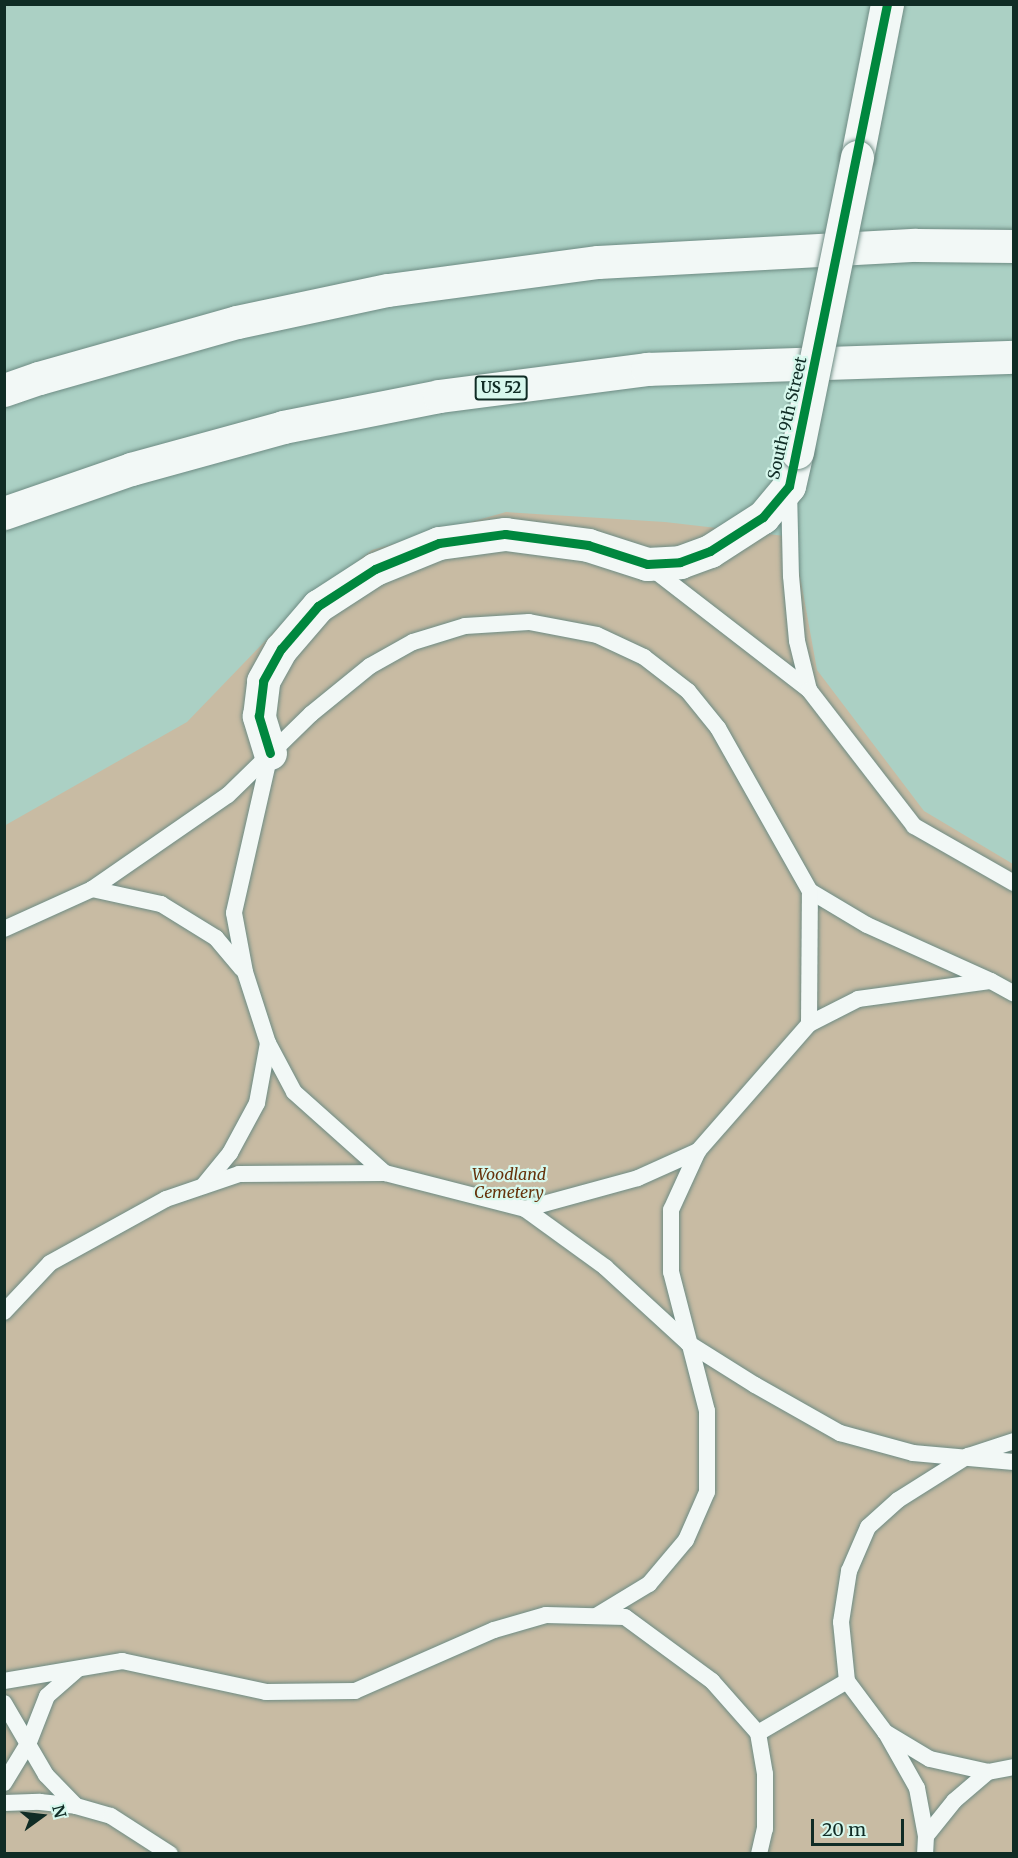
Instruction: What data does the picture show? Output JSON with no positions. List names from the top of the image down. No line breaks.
{"streets":{"main road":["US 52","South 9th Street"]},"parks":["Woodland Cemetery"],"scale_bar":"20 m","north":"right"}
